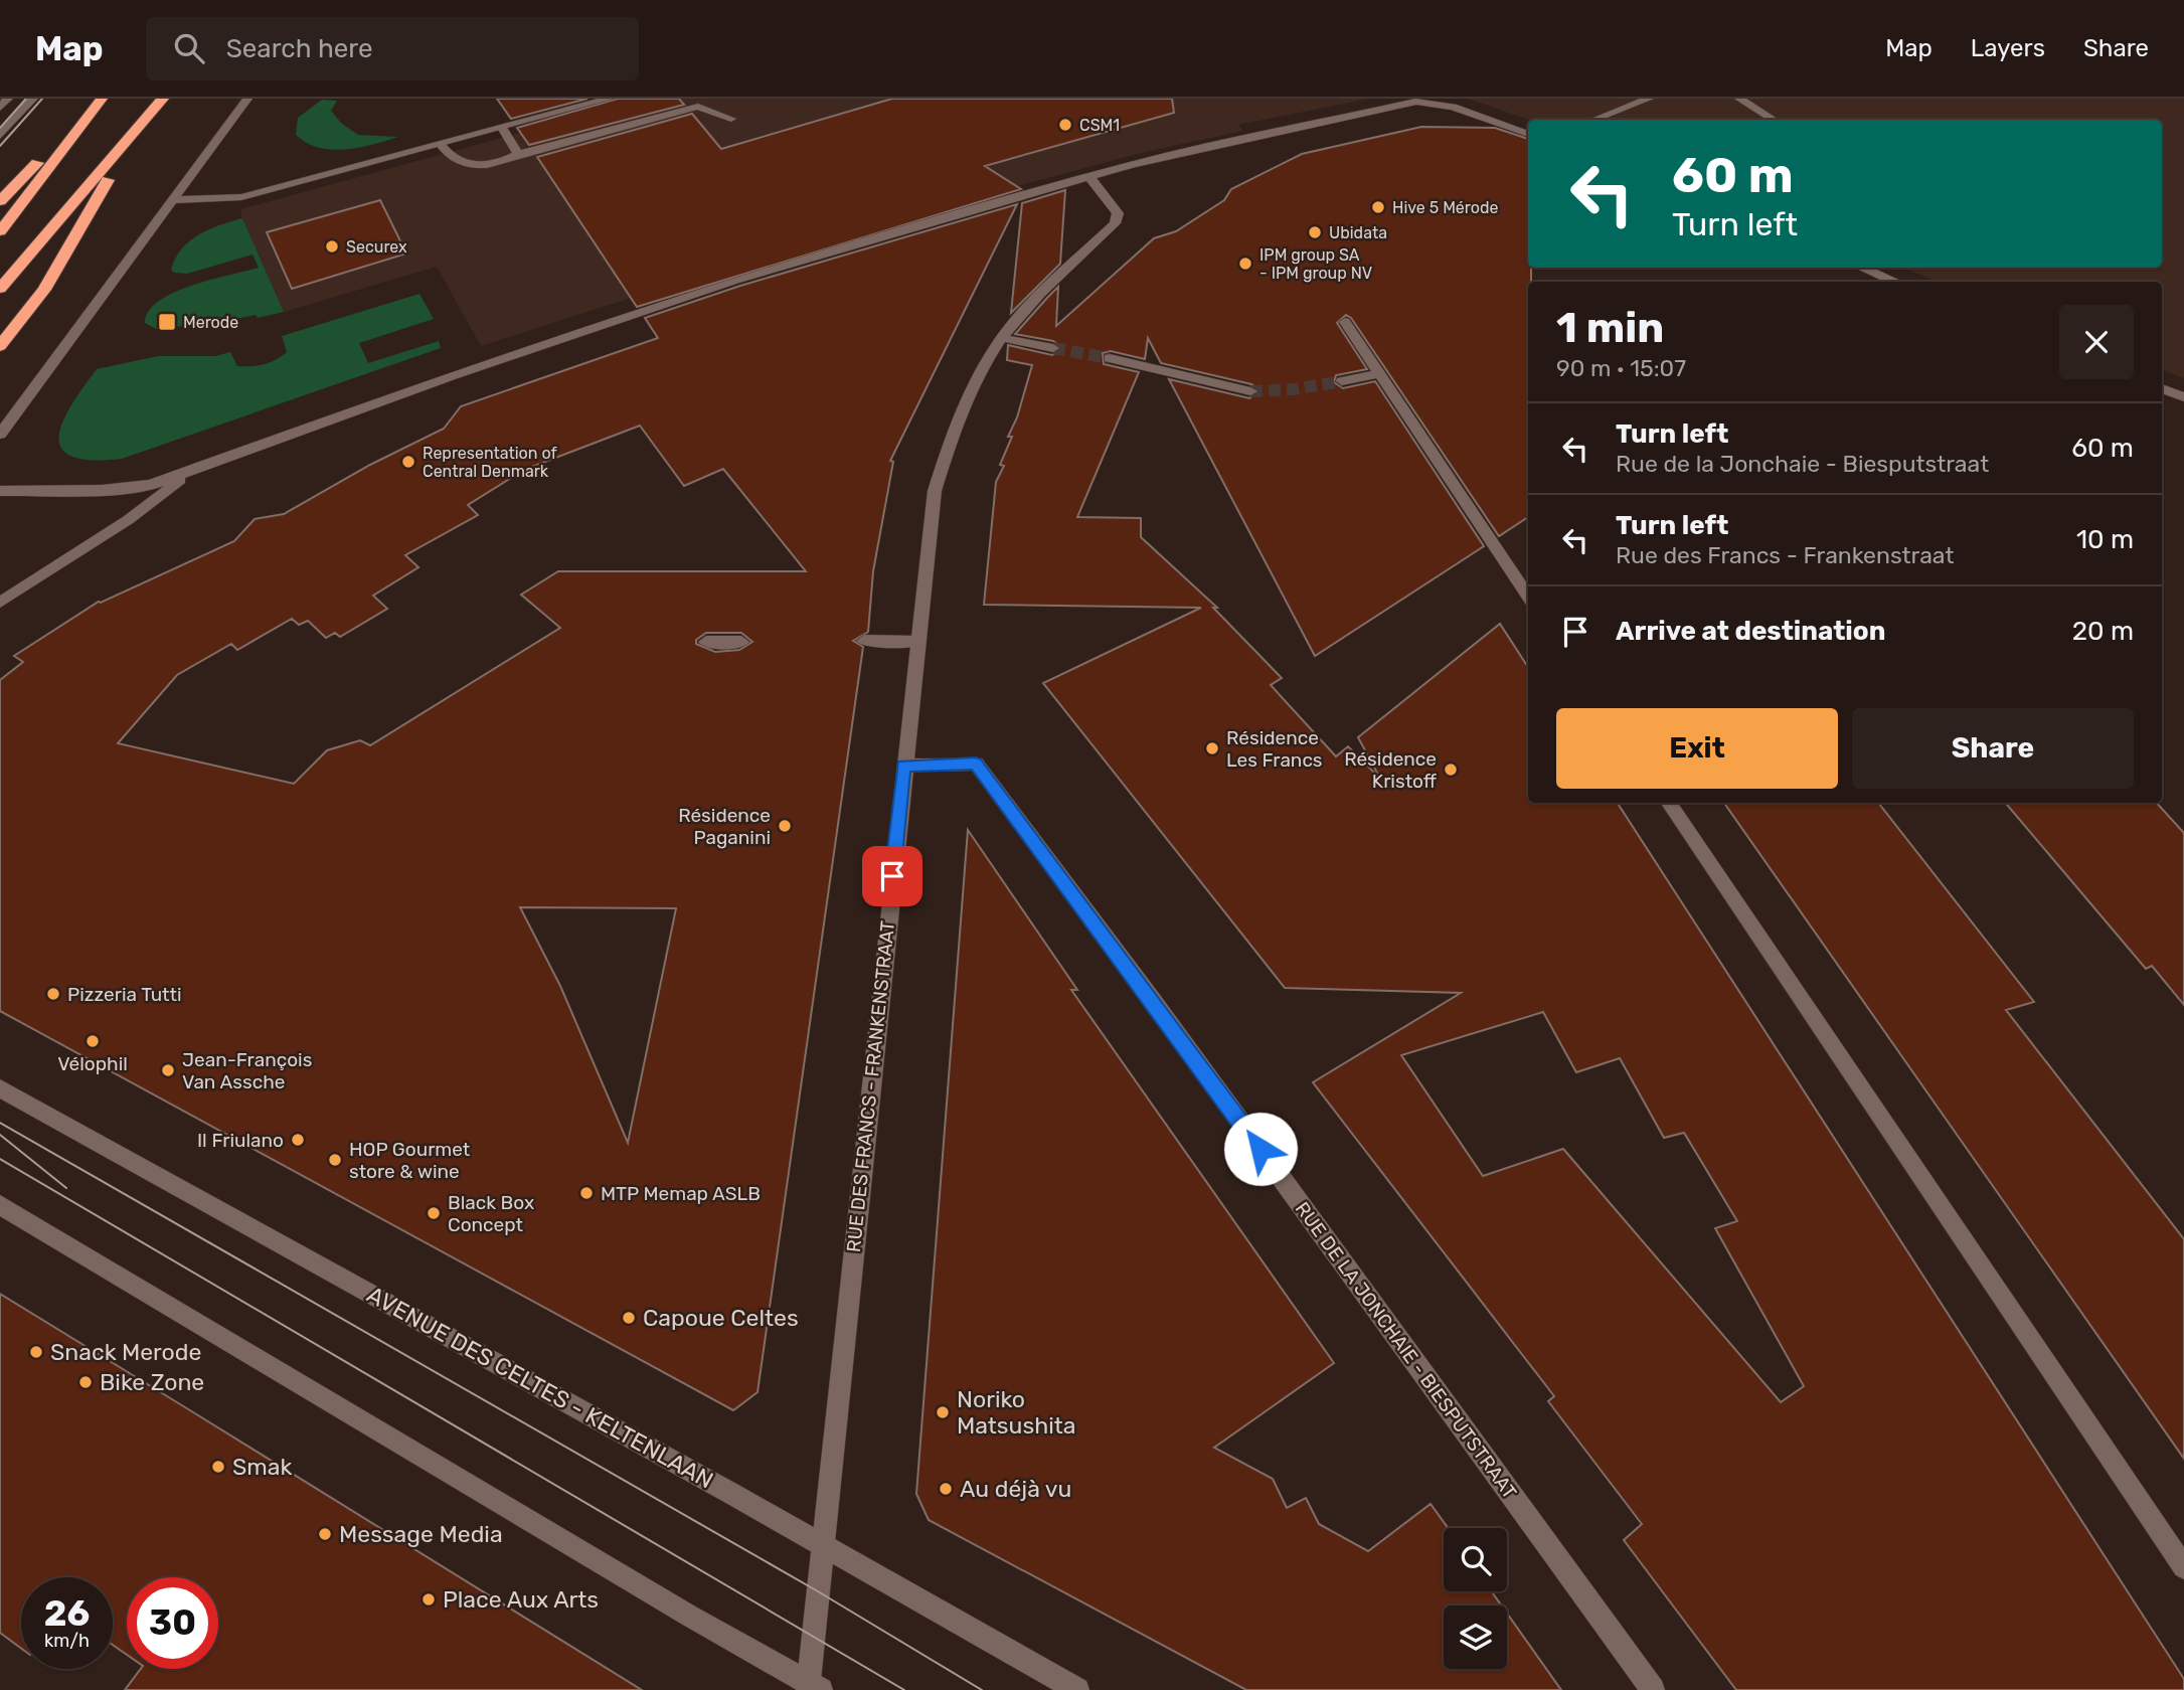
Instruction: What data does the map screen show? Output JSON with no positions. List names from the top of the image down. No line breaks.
{"streets":{"street":["RUE DES FRANCS - FRANKENSTRAAT","RUE DE LA JONCHAIE - BIESPUTSTRAAT","AVENUE DES CELTES - KELTENLAAN"]},"crossings":[["RUE DES FRANCS - FRANKENSTRAAT","RUE DE LA JONCHAIE - BIESPUTSTRAAT"],["RUE DES FRANCS - FRANKENSTRAAT","AVENUE DES CELTES - KELTENLAAN"]],"places":{"other":["CSM1","Hive 5 Mérode","Ubidata","Securex","IPM group SA - IPM group NV","Representation of Central Denmark","Résidence Les Francs","Résidence Kristoff","Résidence Paganini","Pizzeria Tutti","Vélophil","Jean-François Van Assche","Il Friulano","HOP Gourmet store & wine","MTP Memap ASLB","Black Box Concept","Capoue Celtes","Snack Merode","Bike Zone","Noriko Matsushita","Smak","Au déjà vu","Message Media","Place Aux Arts"],"transit":["Merode"]},"page":{"header":"Map","search":"Search here","nav":["Map","Layers","Share"],"turn":["60 m","Turn left"],"heading":["1 min","90 m · 15:07"],"list":[{"name":"Turn left","note":"Rue de la Jonchaie - Biesputstraat","value":"60 m"},{"name":"Turn left","note":"Rue des Francs - Frankenstraat","value":"10 m"},{"name":"Arrive at destination","value":"20 m"}],"buttons":["Exit","Share"],"speed":"26 km/h","limit":"30"}}
